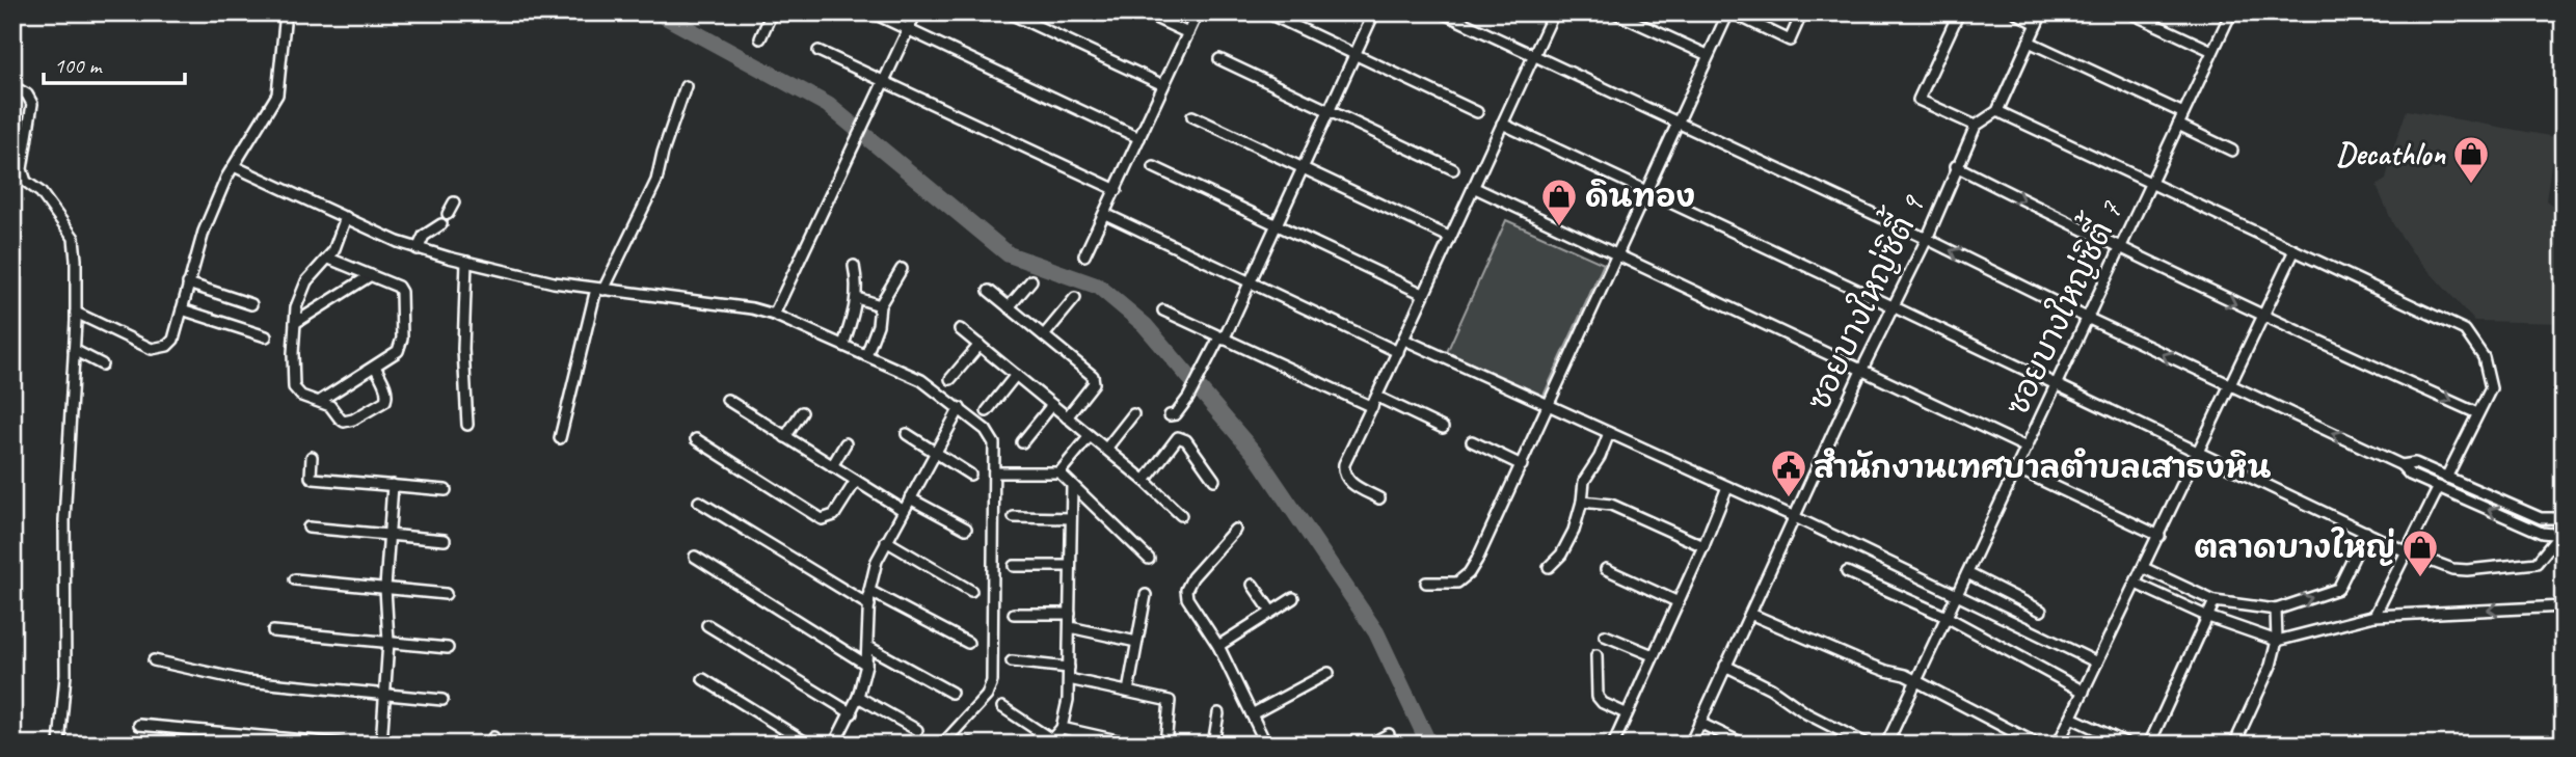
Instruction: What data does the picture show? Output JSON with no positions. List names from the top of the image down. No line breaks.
{"streets":{"street":["ซอยบางใหญ่ซิตี้ 9","ซอยบางใหญ่ซิตี้ 7"]},"places":{"shop":["Decathlon","ดินทอง","ตลาดบางใหญ่"],"public building":["สำนักงานเทศบาลตำบลเสาธงหิน"]},"scale_bar":"100 m"}
